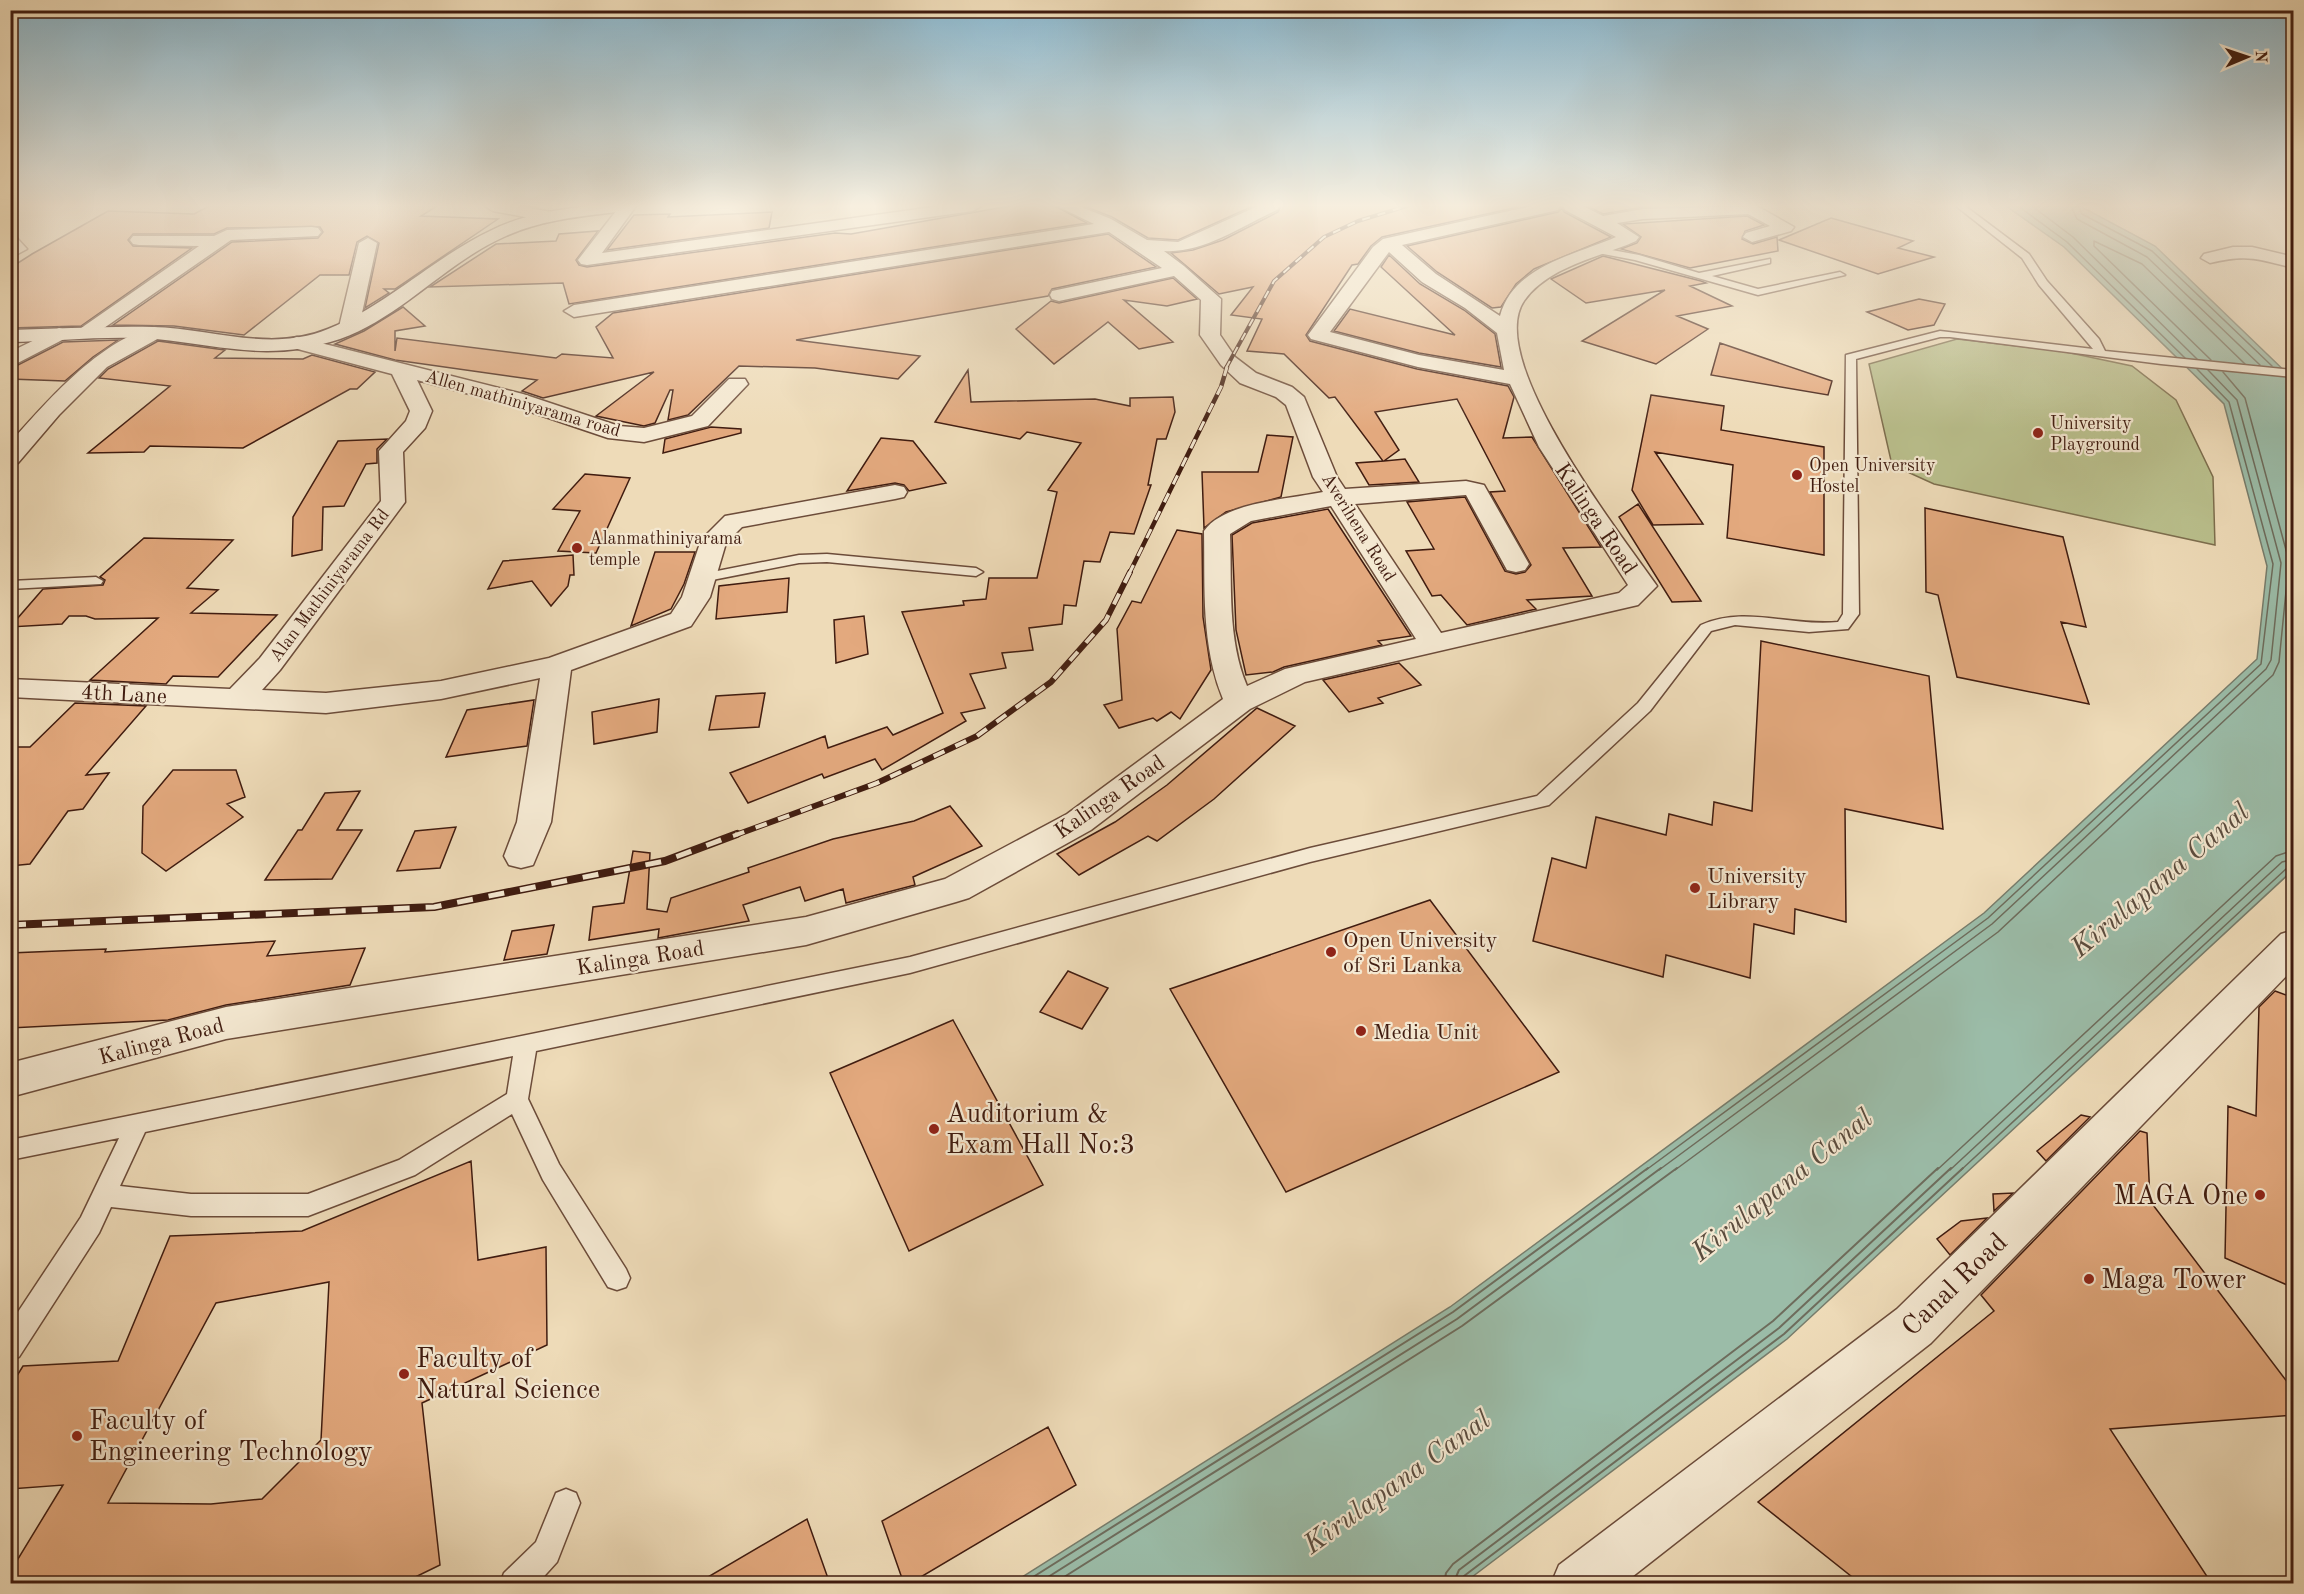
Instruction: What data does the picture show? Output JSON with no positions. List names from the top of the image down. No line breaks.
{"streets":{"street":["Allen mathiniyarama road","Kalinga Road","Averihena Road","Alan Mathiniyarama Rd","4th Lane","Canal Road"]},"crossings":[["Allen mathiniyarama road","Alan Mathiniyarama Rd"],["Kalinga Road","Averihena Road"],["Alan Mathiniyarama Rd","4th Lane"]],"water":["Kirulapana Canal"],"places":["University Playground","Open University Hostel","Alanmathiniyarama temple","University Library","Open University of Sri Lanka","Media Unit","Auditorium & Exam Hall No:3","MAGA One","Maga Tower","Faculty of Natural Science","Faculty of Engineering Technology"],"north":"right"}
